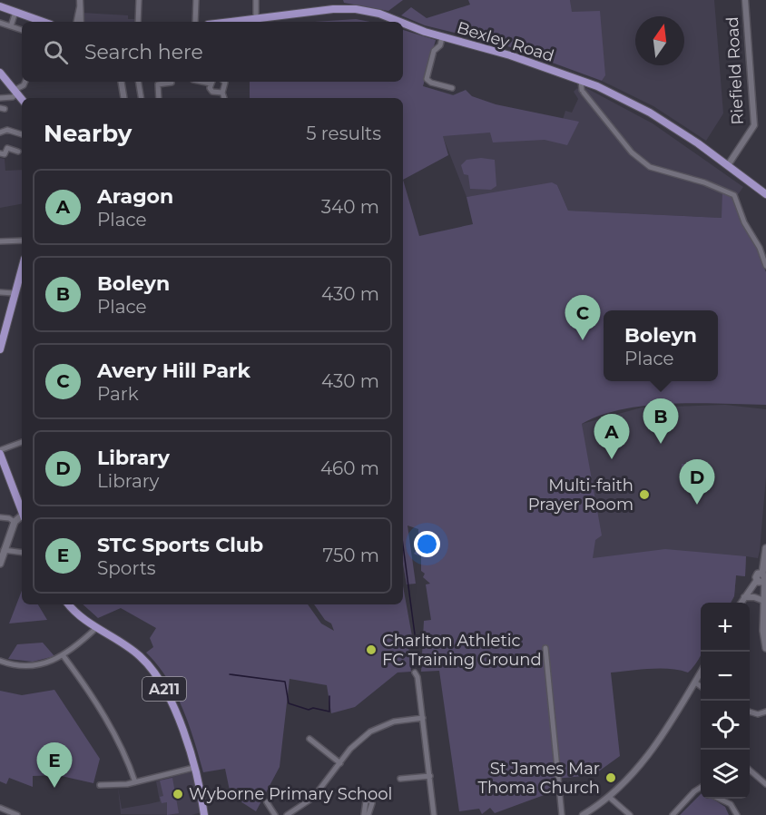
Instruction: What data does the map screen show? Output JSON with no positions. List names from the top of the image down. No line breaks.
{"streets":{"main road":["Bexley Road","A211"],"street":["Riefield Road"]},"crossings":[["Bexley Road","Riefield Road"]],"places":["Multi-faith Prayer Room","Charlton Athletic FC Training Ground","St James Mar Thoma Church","Wyborne Primary School"],"north":"top","page":{"search":"Search here","heading":["Nearby","5 results"],"list":[{"mark":"A","name":"Aragon","note":"Place","value":"340 m"},{"mark":"B","name":"Boleyn","note":"Place","value":"430 m"},{"mark":"C","name":"Avery Hill Park","note":"Park","value":"430 m"},{"mark":"D","name":"Library","note":"Library","value":"460 m"},{"mark":"E","name":"STC Sports Club","note":"Sports","value":"750 m"}],"pins":["C","B","A","D","E"],"popup":["Boleyn","Place"],"map_buttons":["+","−"]}}
